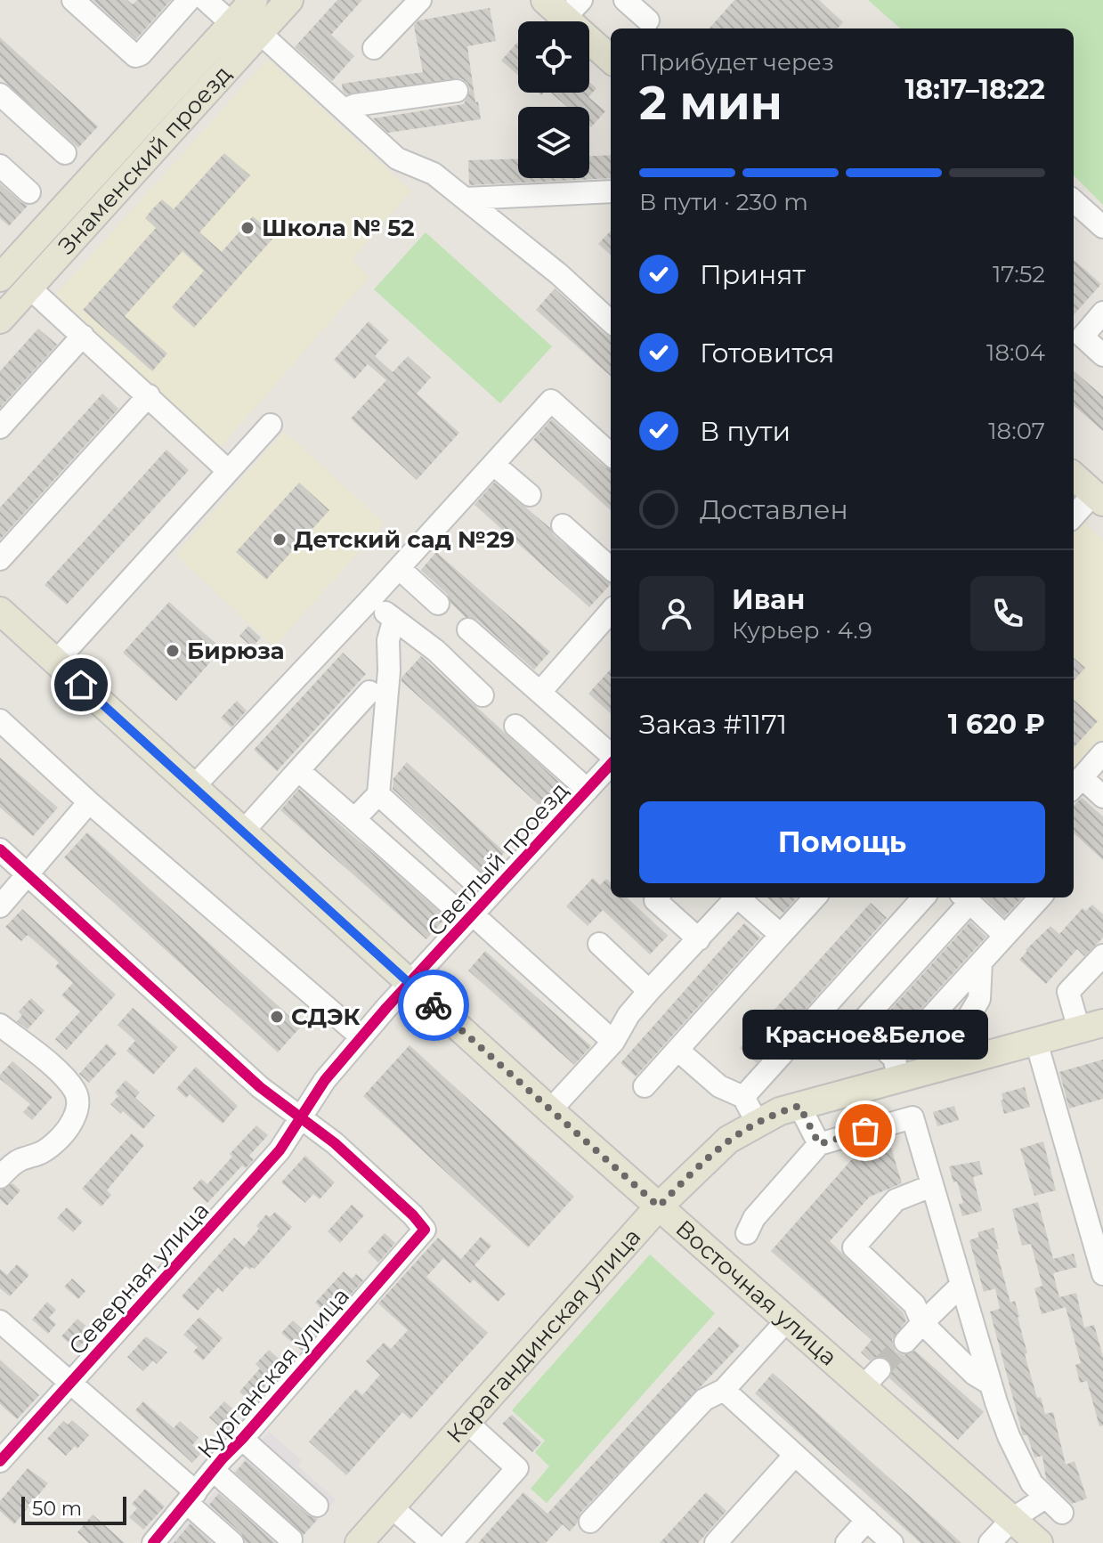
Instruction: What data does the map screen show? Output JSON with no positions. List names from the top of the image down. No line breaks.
{"streets":{"main road":["Знаменский проезд","Восточная улица","Карагандинская улица"],"street":["Светлый проезд","Северная улица","Курганская улица"]},"crossings":[["Светлый проезд","Северная улица"],["Светлый проезд","Восточная улица"],["Северная улица","Курганская улица"],["Восточная улица","Карагандинская улица"]],"places":["Школа № 52","Детский сад №29","Бирюза","СДЭК","Красное&Белое"],"scale_bar":"50 m","page":{"heading":["2 мин","Прибудет через","18:17–18:22"],"panel":["Иван","Курьер · 4.9","Заказ #1171","1 620 ₽"],"bar":"В пути · 230 m","list":[["Принят","17:52"],["Готовится","18:04"],["В пути","18:07"],"Доставлен"],"buttons":"Помощь","bubble":"Красное&Белое","scale":"50 m"}}
